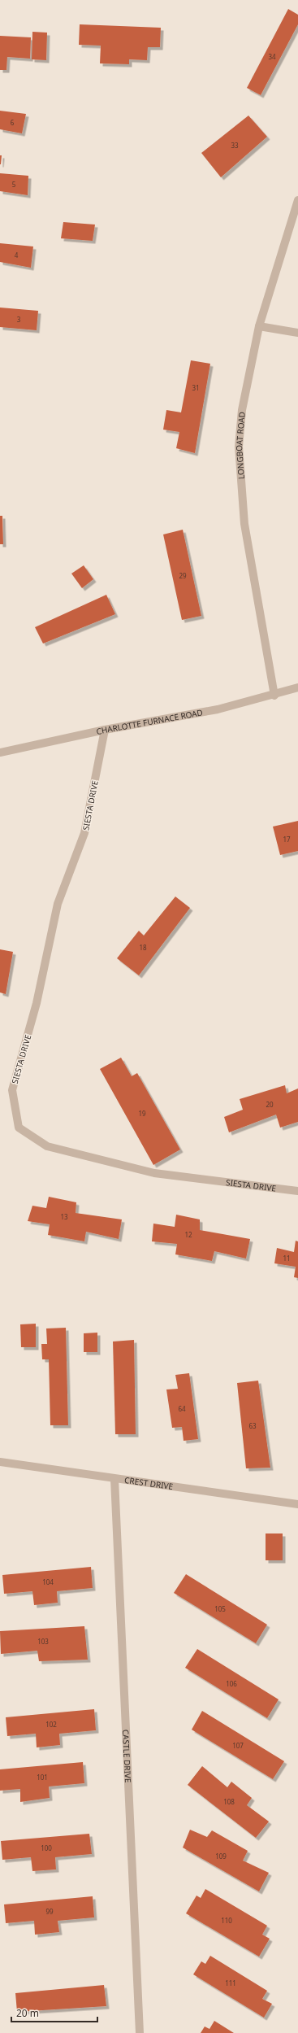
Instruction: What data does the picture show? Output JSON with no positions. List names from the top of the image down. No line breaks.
{"streets":{"street":["LONGBOAT ROAD","CHARLOTTE FURNACE ROAD","SIESTA DRIVE","CREST DRIVE","CASTLE DRIVE"]},"crossings":[["LONGBOAT ROAD","CHARLOTTE FURNACE ROAD"],["CHARLOTTE FURNACE ROAD","SIESTA DRIVE"],["CREST DRIVE","CASTLE DRIVE"]],"house_numbers":["34","6","33","5","4","3","31","29","17","18","20","19","13","12","11","64","63","104","105","103","106","102","107","101","108","100","109","99","110","111"],"scale_bar":"20 m"}
